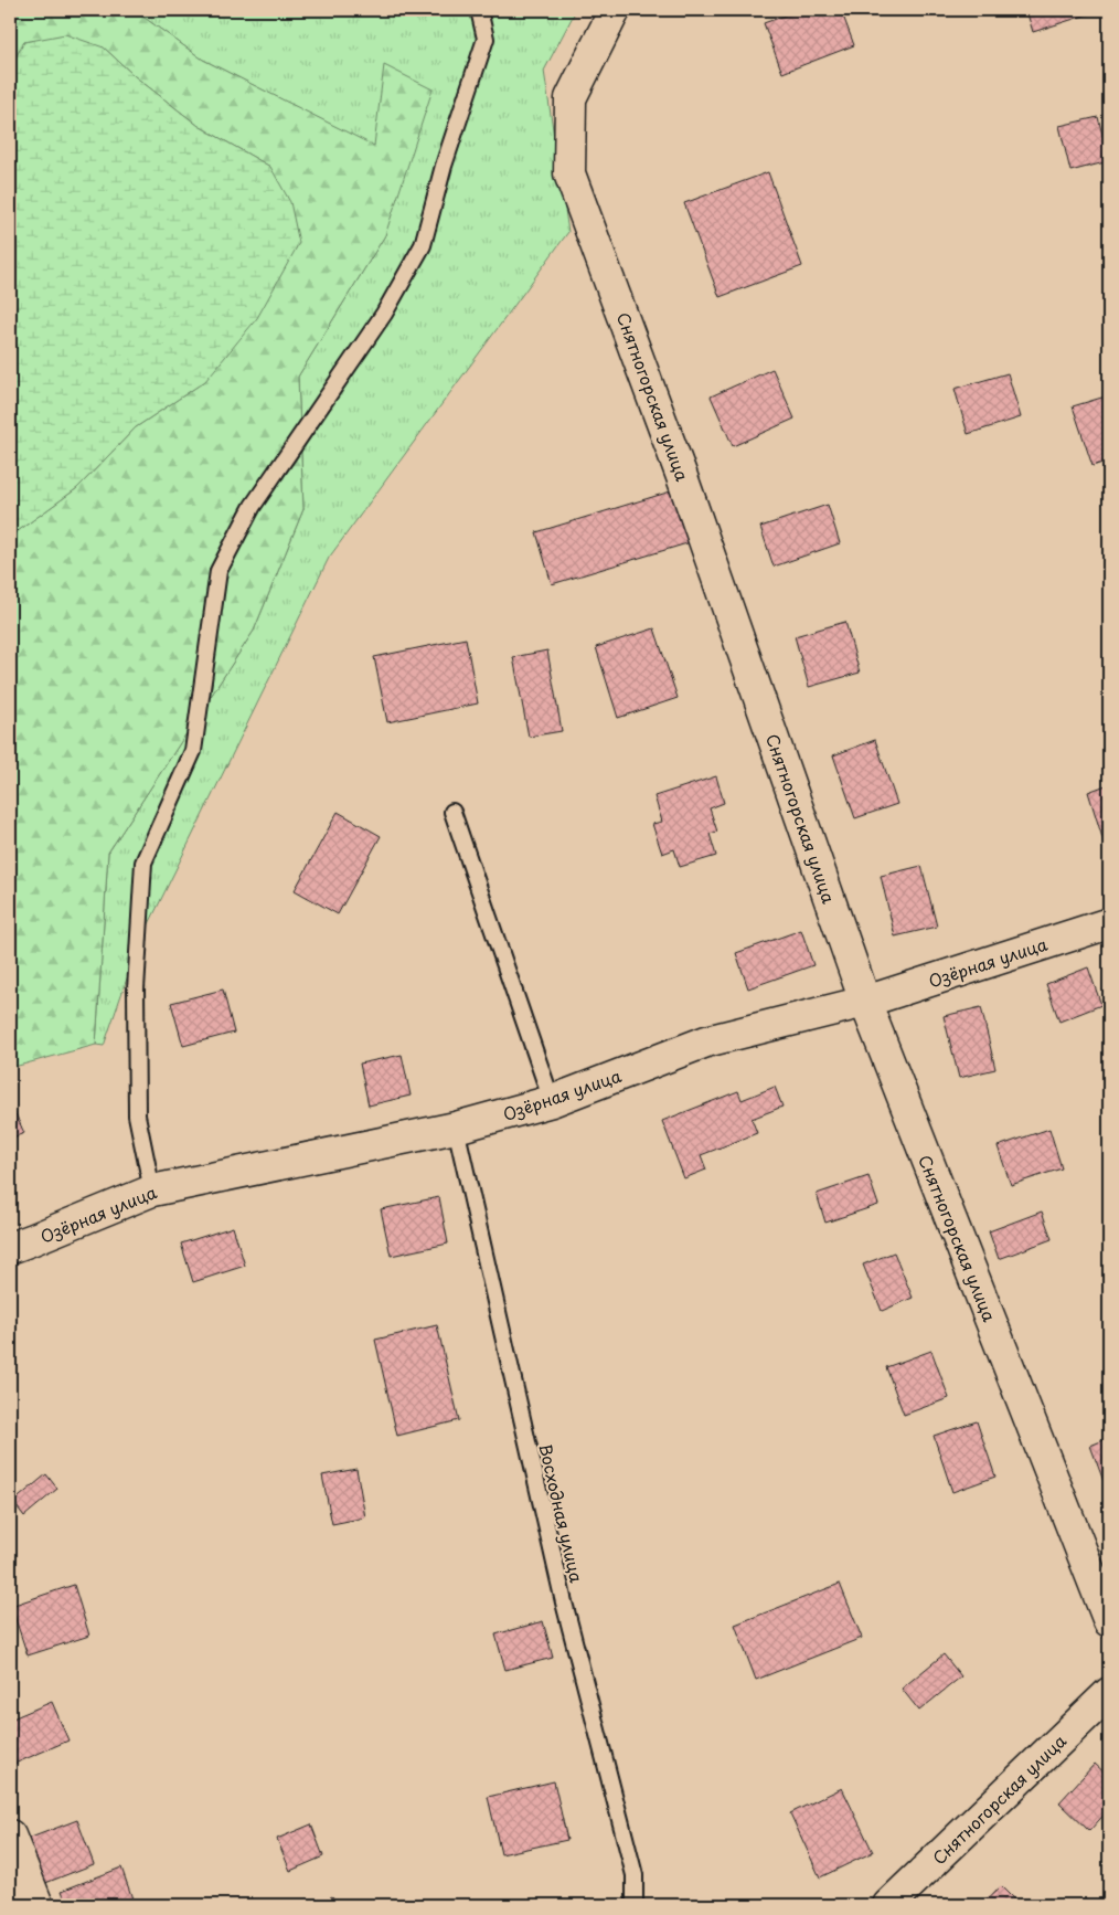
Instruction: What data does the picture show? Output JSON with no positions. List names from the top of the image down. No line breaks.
{"streets":{"street":["Снятногорская улица","Озёрная улица"],"lane":["Восходная улица"]},"crossings":[["Снятногорская улица","Озёрная улица"],["Озёрная улица","Восходная улица"]]}
